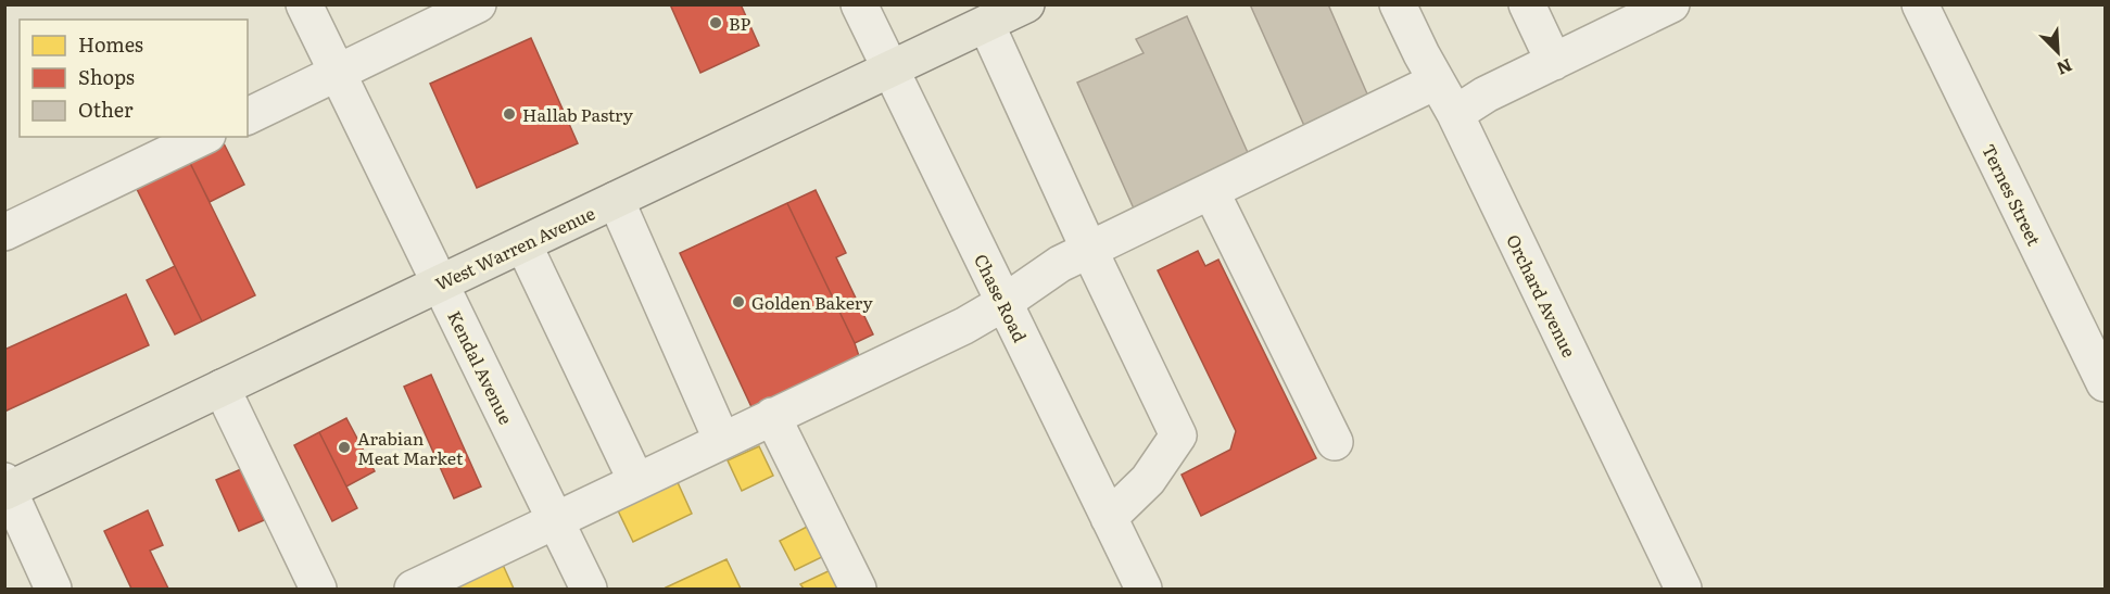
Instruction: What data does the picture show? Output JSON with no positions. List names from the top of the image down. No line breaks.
{"streets":{"main road":["West Warren Avenue"],"street":["Ternes Street","Orchard Avenue","Chase Road","Kendal Avenue"]},"crossings":[["West Warren Avenue","Chase Road"],["West Warren Avenue","Kendal Avenue"]],"places":["BP","Hallab Pastry","Golden Bakery","Arabian Meat Market"],"legend":["Homes","Shops","Other"],"north":"bottom right"}
